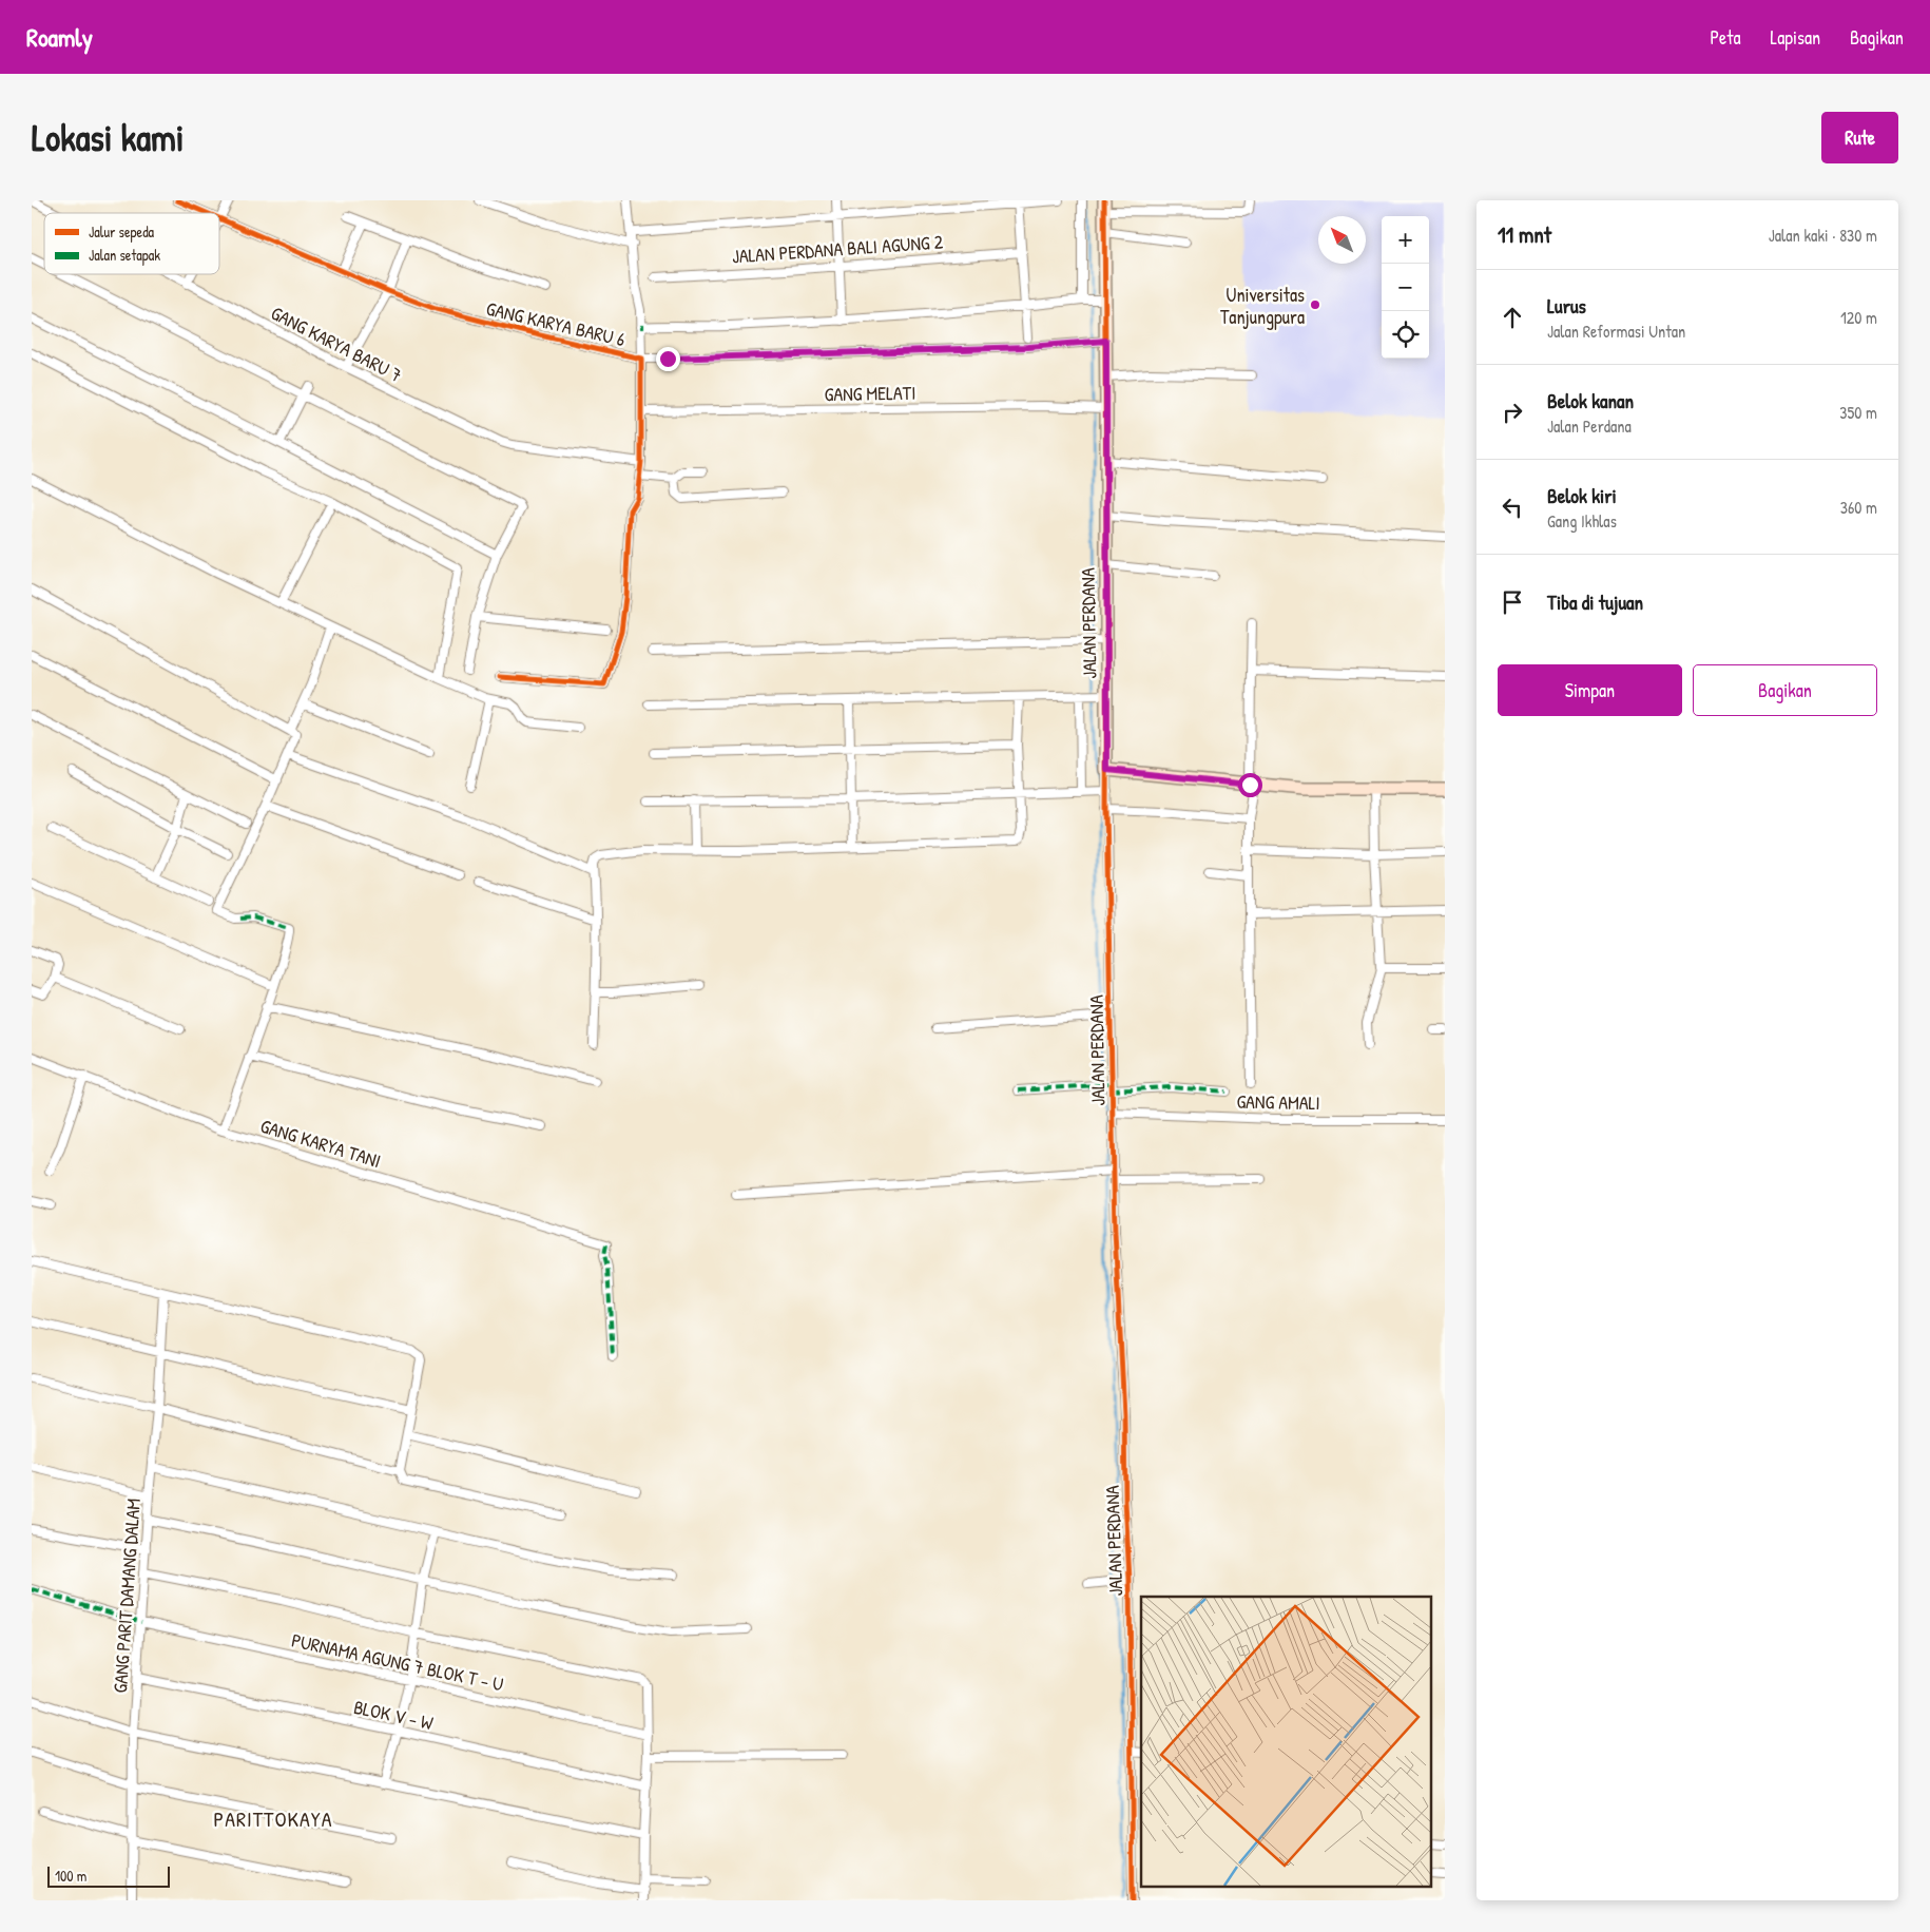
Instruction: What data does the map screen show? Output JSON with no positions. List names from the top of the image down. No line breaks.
{"streets":{"street":["JALAN PERDANA BALI AGUNG 2","GANG KARYA BARU 6","GANG KARYA BARU 7","GANG MELATI","JALAN PERDANA","GANG AMALI","GANG KARYA TANI","GANG PARIT DAMANG DALAM","PURNAMA AGUNG 7 BLOK T - U","BLOK V - W"]},"crossings":[["GANG KARYA BARU 6","GANG KARYA BARU 7"],["GANG KARYA BARU 6","GANG MELATI"],["GANG MELATI","JALAN PERDANA"],["JALAN PERDANA","GANG AMALI"],["GANG PARIT DAMANG DALAM","PURNAMA AGUNG 7 BLOK T - U"],["GANG PARIT DAMANG DALAM","BLOK V - W"]],"districts":["PARITTOKAYA"],"places":["Universitas Tanjungpura"],"legend":["Jalur sepeda","Jalan setapak"],"scale_bar":"100 m","north":"top left","page":{"header":"Roamly","nav":["Peta","Lapisan","Bagikan"],"buttons":["Rute",["Simpan","Bagikan"]],"title":"Lokasi kami","heading":["11 mnt","Jalan kaki · 830 m"],"map_buttons":["+","−"],"list":[["Lurus","Jalan Reformasi Untan","120 m"],["Belok kanan","Jalan Perdana","350 m"],["Belok kiri","Gang Ikhlas","360 m"],"Tiba di tujuan"],"scale":"100 m"}}
